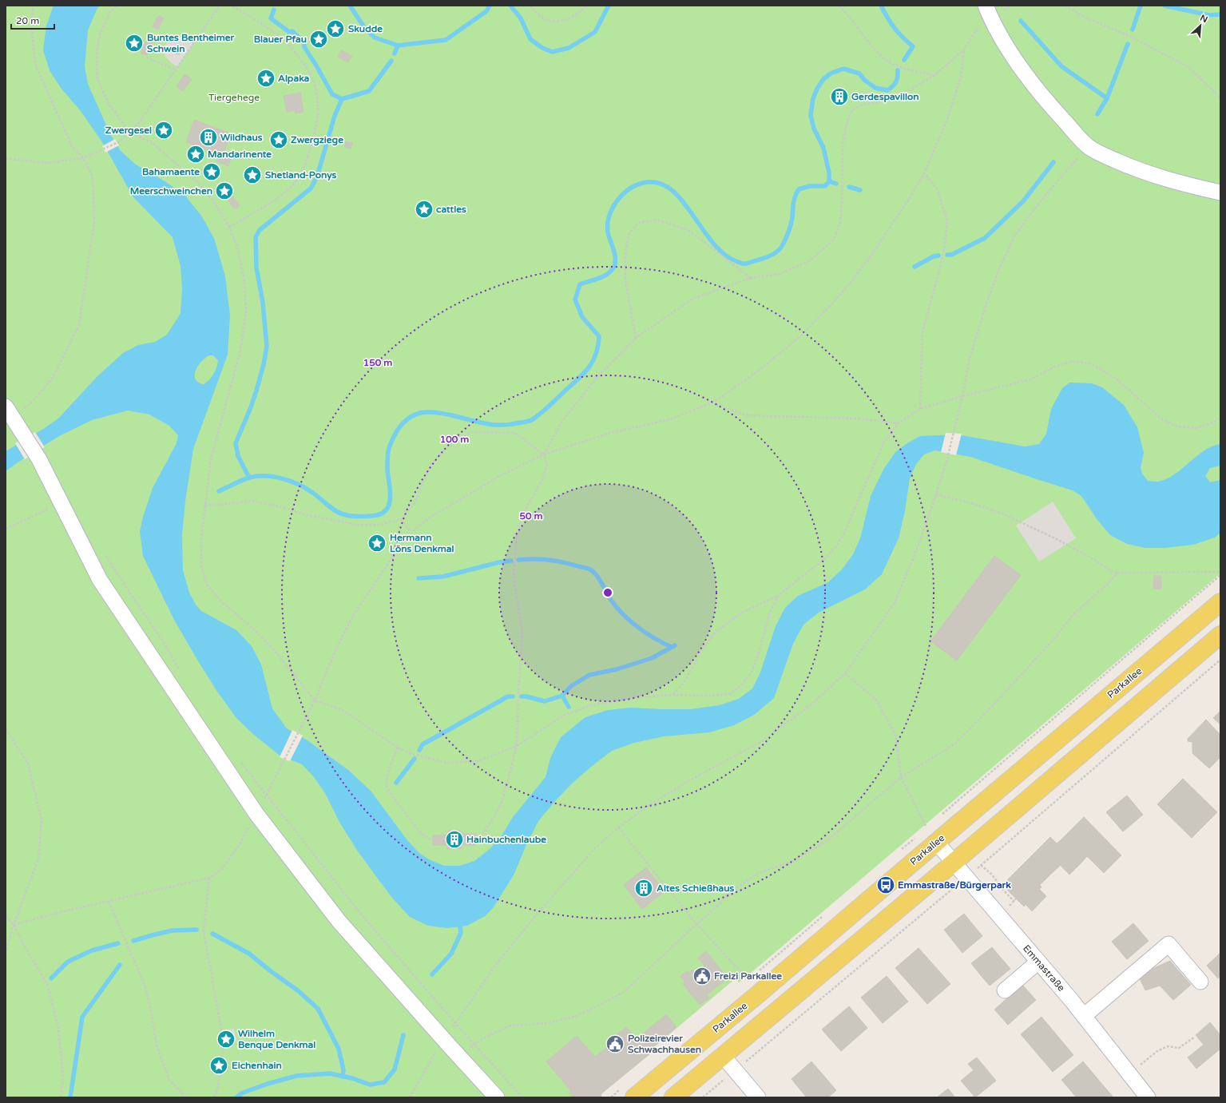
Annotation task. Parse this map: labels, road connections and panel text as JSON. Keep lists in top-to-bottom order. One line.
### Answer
{"streets":{"main road":["Parkallee"],"street":["Emmastraße"]},"crossings":[["Parkallee","Emmastraße"]],"parks":["Tiergehege"],"places":{"place":["Skudde","Blauer Pfau","Buntes Bentheimer Schwein","Alpaka","Zwergesel","Zwergziege","Mandarinente","Bahamaente","Shetland-Ponys","Meerschweinchen","cattles","Hermann Löns Denkmal","Wilhelm Benque Denkmal","Eichenhain"],"building":["Gerdespavillon","Wildhaus","Hainbuchenlaube","Altes Schießhaus"],"bus stop":["Emmastraße/Bürgerpark"],"public building":["Freizi Parkallee","Polizeirevier Schwachhausen"]},"scale_bar":"20 m","north":"top right","rings":["150 m","100 m","50 m"]}
